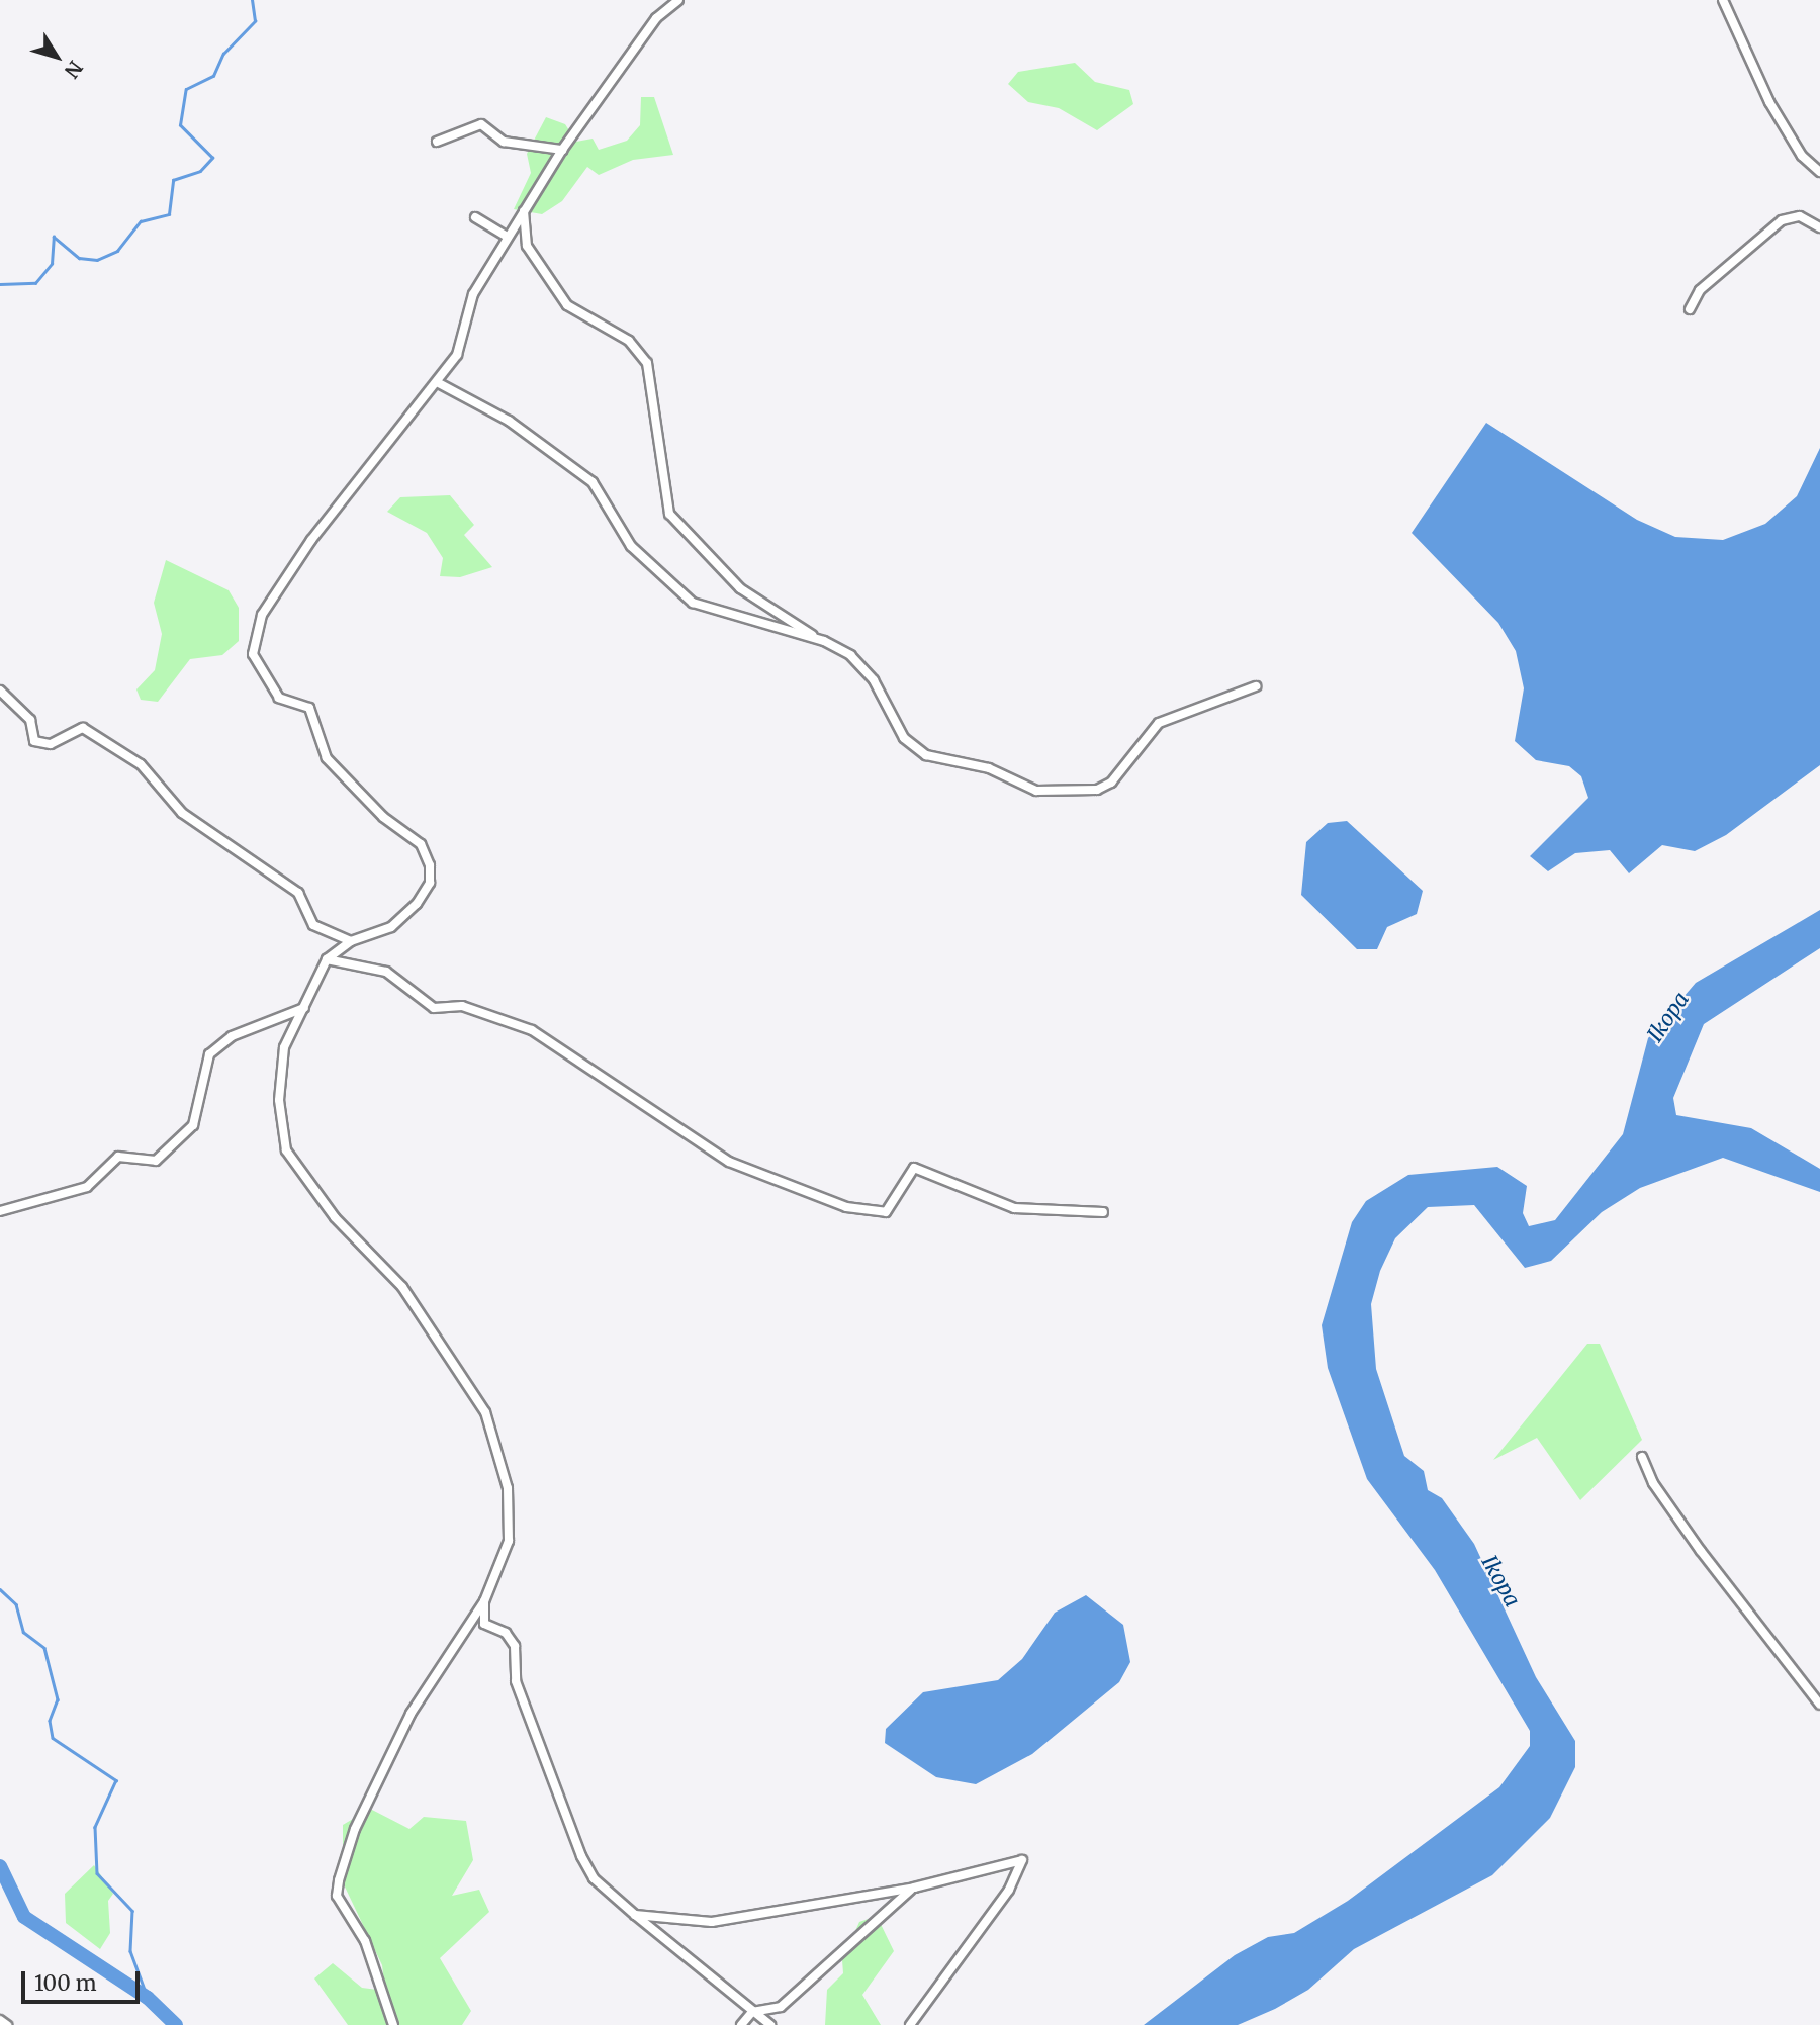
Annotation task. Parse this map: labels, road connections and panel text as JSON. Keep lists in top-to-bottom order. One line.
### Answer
{"water":["Ikopa"],"scale_bar":"100 m","north":"bottom right"}
